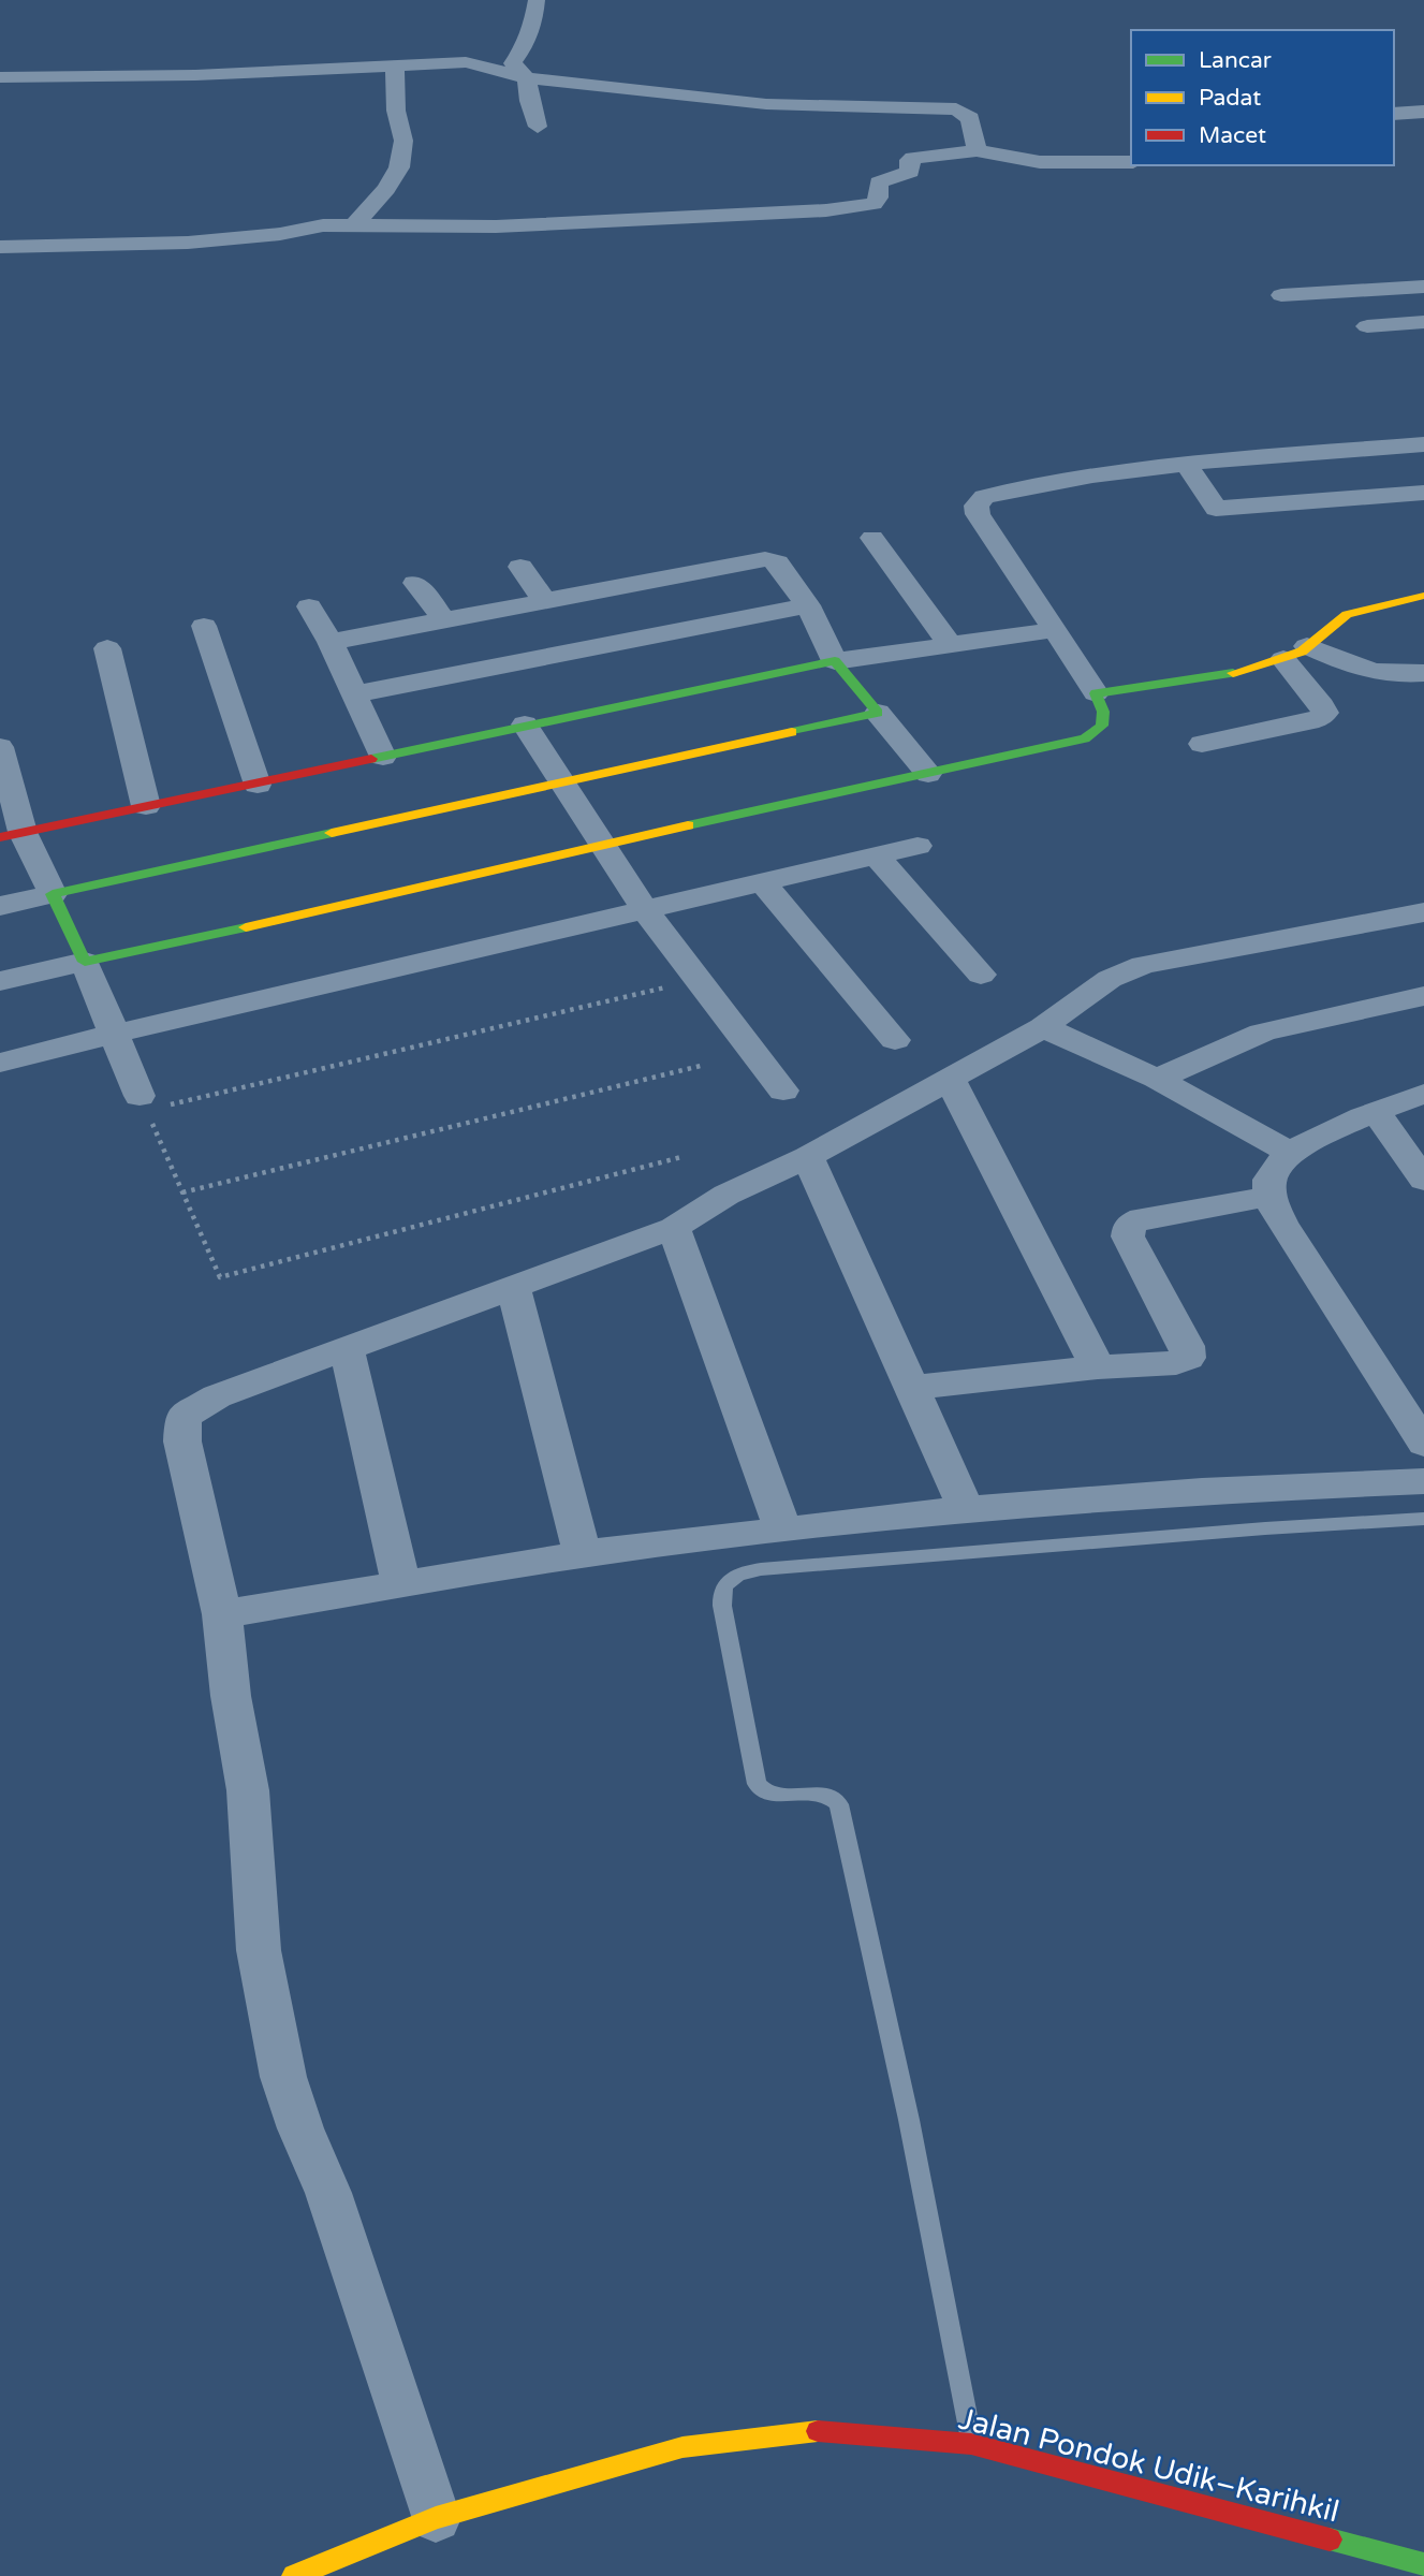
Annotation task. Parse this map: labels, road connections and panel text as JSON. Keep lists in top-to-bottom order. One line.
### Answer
{"streets":{"street":["Jalan Pondok Udik–Karihkil"]},"legend":["Lancar","Padat","Macet"]}
